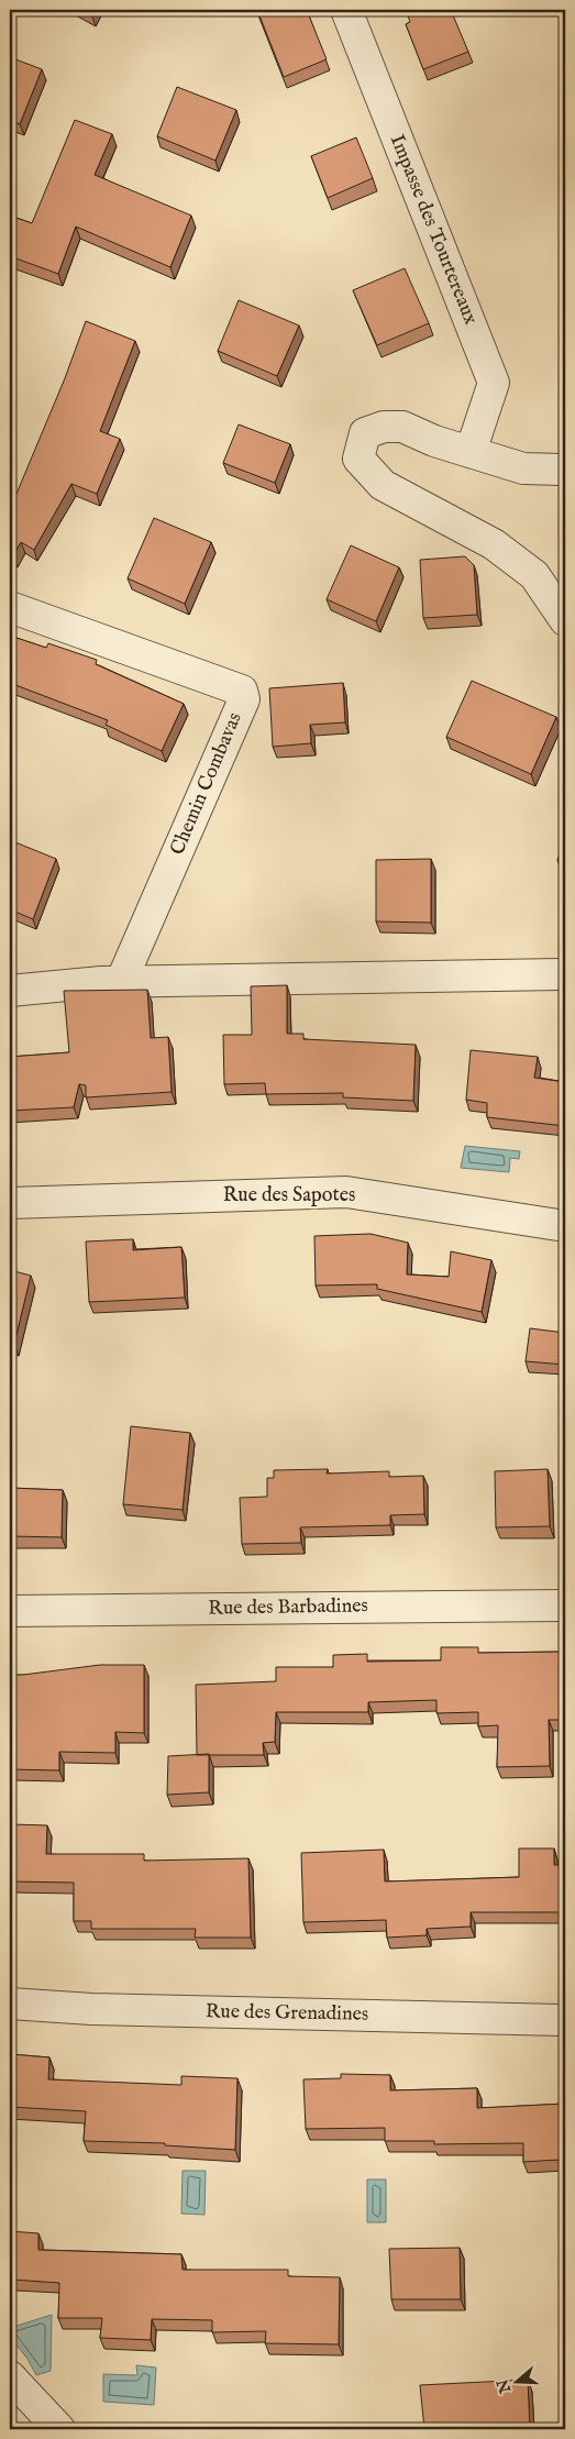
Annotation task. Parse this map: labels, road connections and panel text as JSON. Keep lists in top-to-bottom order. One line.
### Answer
{"streets":{"street":["Impasse des Tourtereaux","Chemin Combavas","Rue des Sapotes","Rue des Barbadines","Rue des Grenadines"]},"north":"left"}
